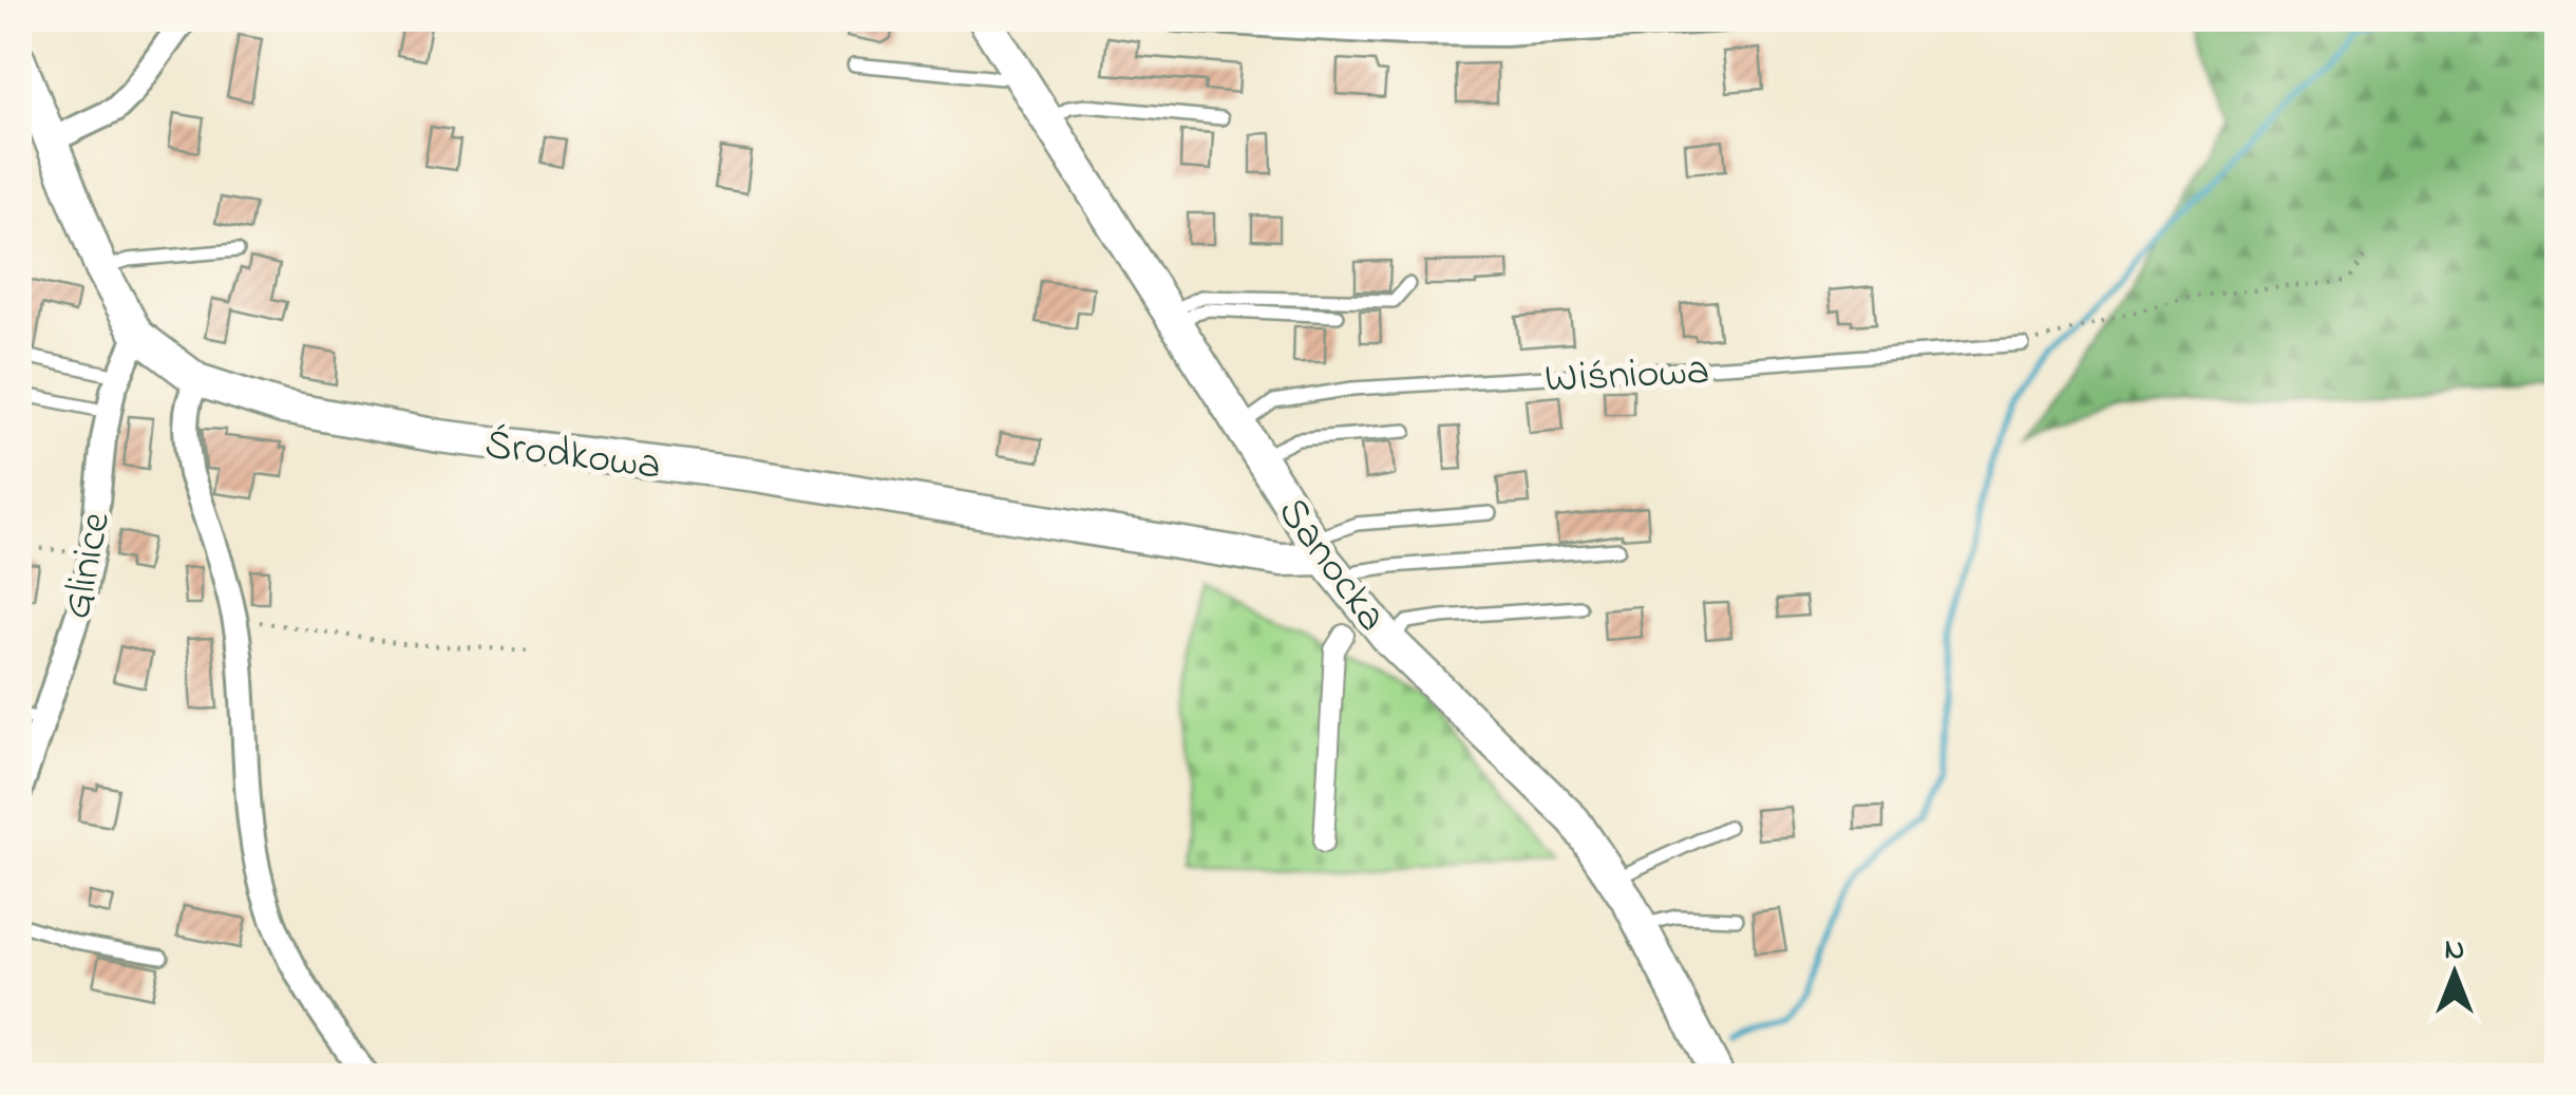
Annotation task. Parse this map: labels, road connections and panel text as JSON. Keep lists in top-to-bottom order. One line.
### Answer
{"streets":{"street":["Środkowa","Sanocka","Glinice"],"lane":["Wiśniowa"]},"crossings":[["Wiśniowa","Sanocka"],["Środkowa","Sanocka"],["Środkowa","Glinice"]],"north":"top"}
